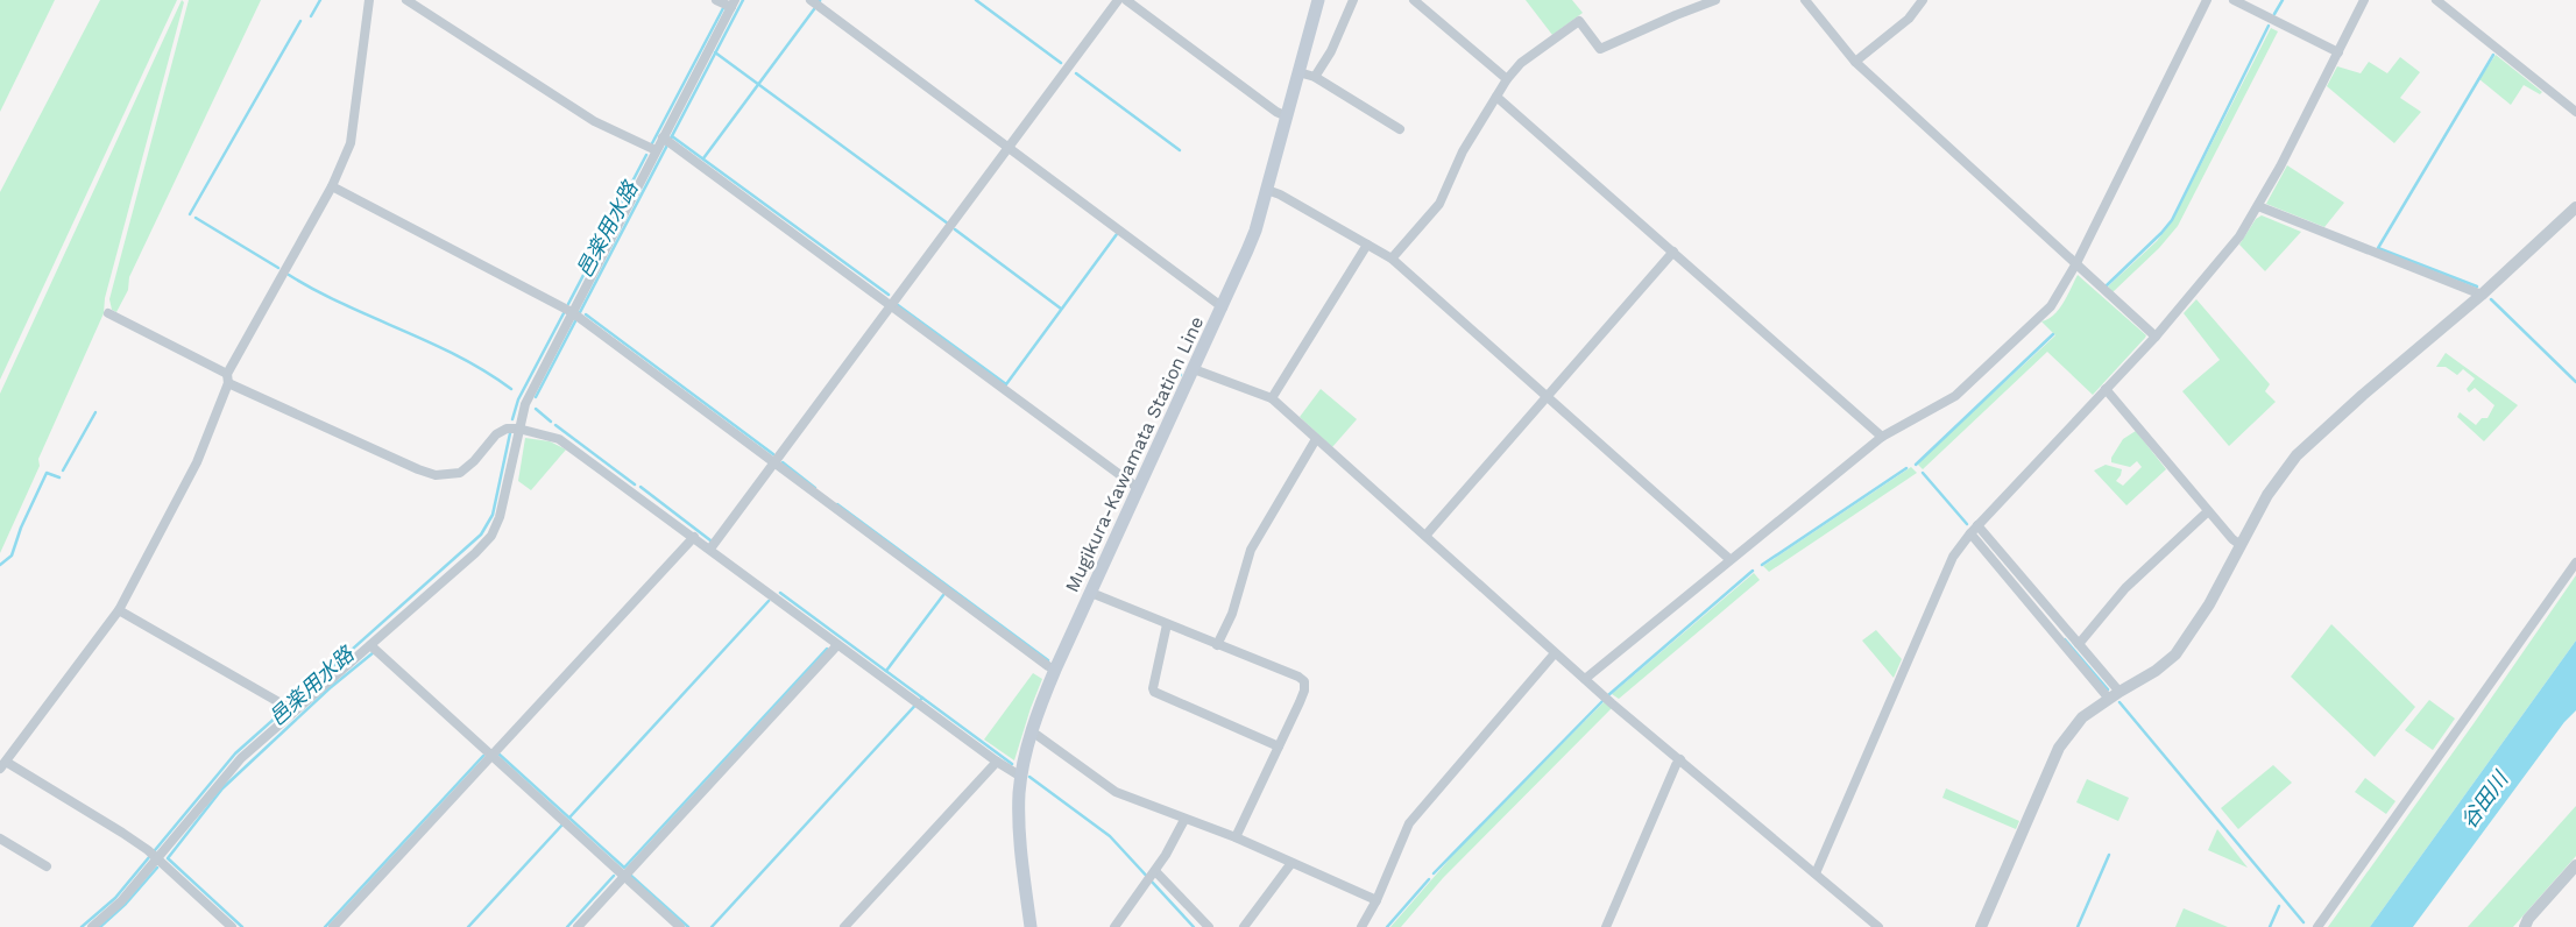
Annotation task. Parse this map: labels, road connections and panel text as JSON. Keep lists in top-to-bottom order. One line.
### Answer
{"streets":{"main road":["Mugikura-Kawamata Station Line"]},"water":["邑楽用水路","谷田川"]}
